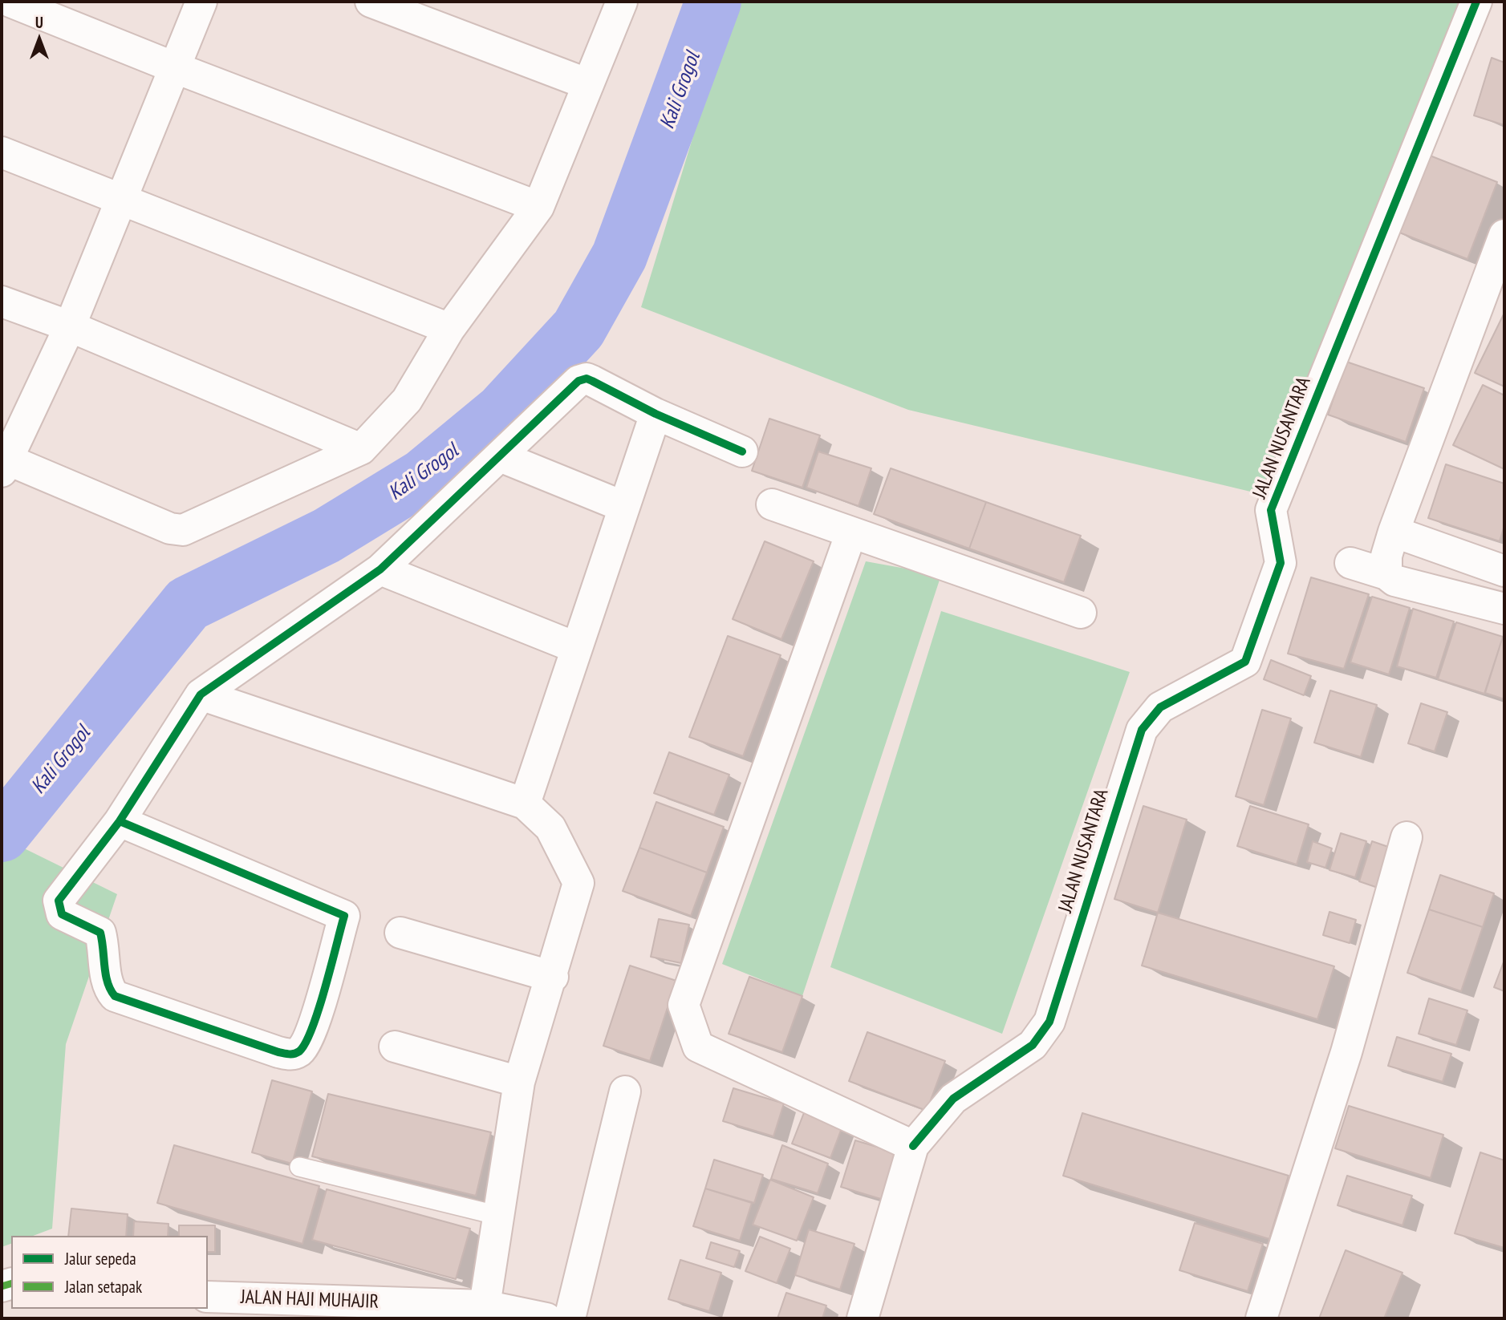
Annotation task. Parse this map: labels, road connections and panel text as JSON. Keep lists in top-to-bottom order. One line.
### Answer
{"streets":{"street":["JALAN NUSANTARA","JALAN HAJI MUHAJIR"]},"water":["Kali Grogol"],"legend":["Jalur sepeda","Jalan setapak"],"north":"top"}
